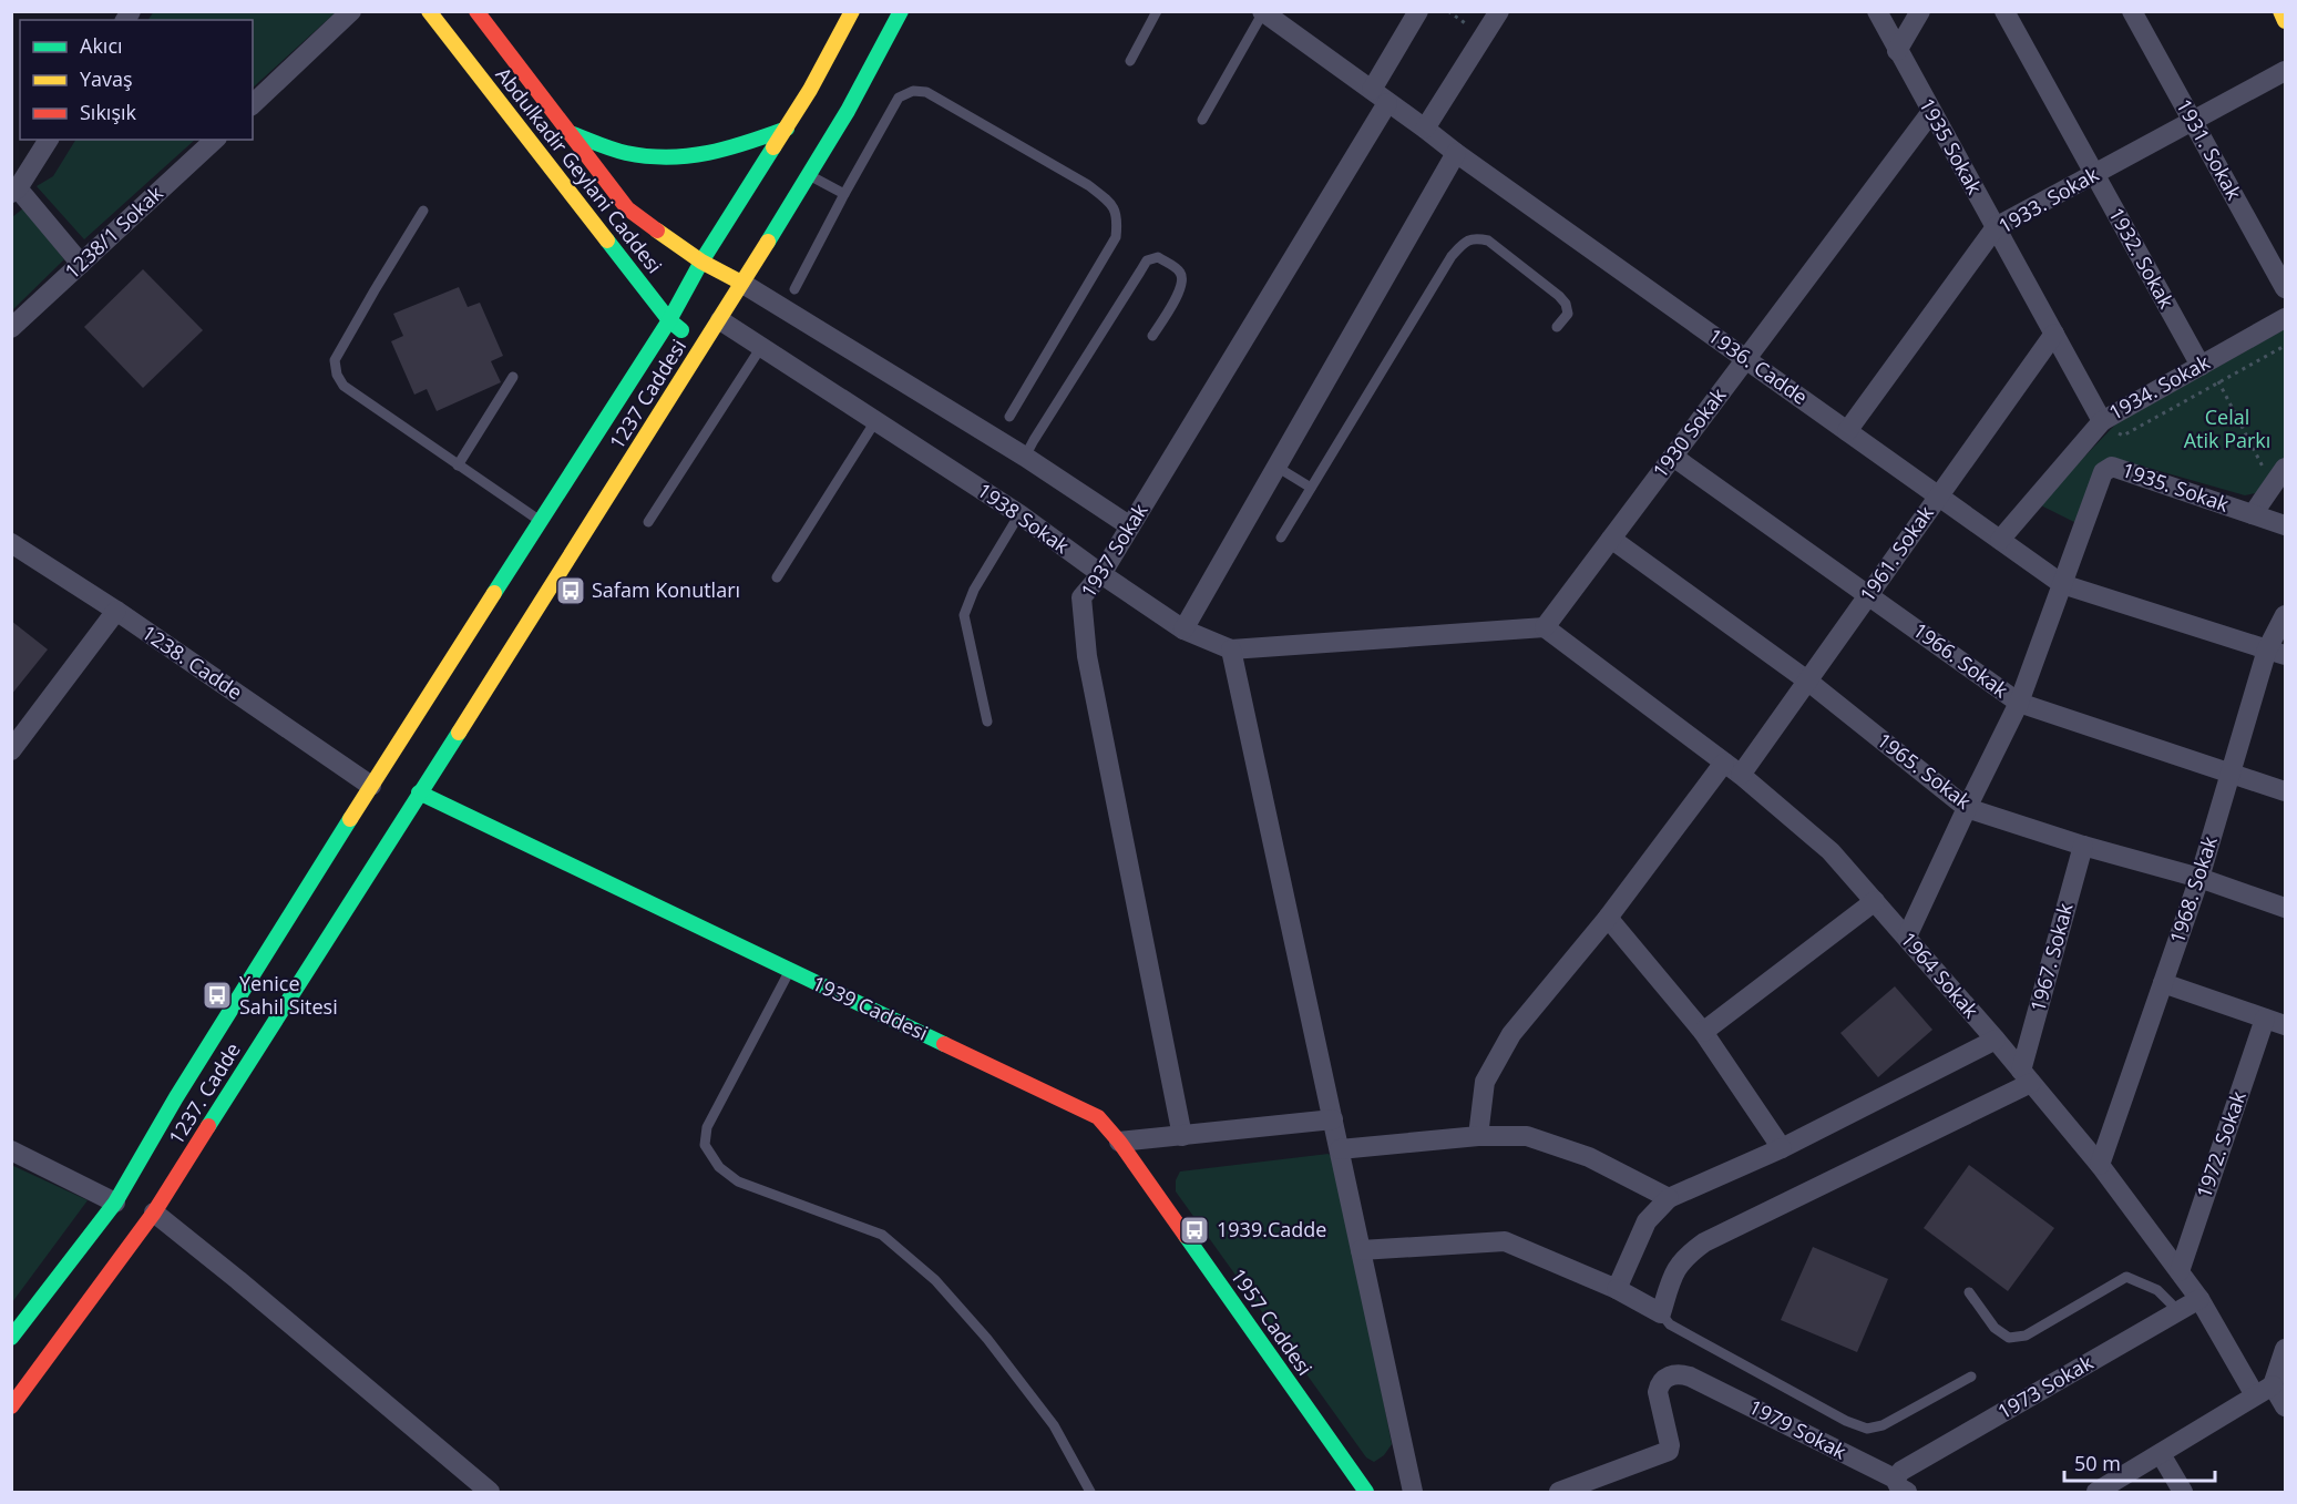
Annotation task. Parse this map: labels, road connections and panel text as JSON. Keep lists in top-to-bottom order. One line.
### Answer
{"streets":{"street":["1935 Sokak","1931. Sokak","Abdulkadir Geylani Caddesi","1933. Sokak","1238/1 Sokak","1932. Sokak","1936. Cadde","1934. Sokak","1237 Caddesi","1930 Sokak","1935. Sokak","1938 Sokak","1937 Sokak","1961. Sokak","1966. Sokak","1238. Cadde","1965. Sokak","1968. Sokak","1967. Sokak","1964 Sokak","1939 Caddesi","1237. Cadde","1972. Sokak","1957 Caddesi","1973 Sokak","1979 Sokak"]},"crossings":[["1935 Sokak","1933. Sokak"],["1935 Sokak","1934. Sokak"],["1935 Sokak","1930 Sokak"],["1935 Sokak","1961. Sokak"],["1931. Sokak","1933. Sokak"],["Abdulkadir Geylani Caddesi","1237 Caddesi"],["1933. Sokak","1932. Sokak"],["1933. Sokak","1936. Cadde"],["1932. Sokak","1934. Sokak"],["1936. Cadde","1934. Sokak"],["1936. Cadde","1930 Sokak"],["1936. Cadde","1935. Sokak"],["1936. Cadde","1937 Sokak"],["1936. Cadde","1961. Sokak"],["1936. Cadde","1968. Sokak"],["1237 Caddesi","1938 Sokak"],["1237 Caddesi","1238. Cadde"],["1237 Caddesi","1939 Caddesi"],["1237 Caddesi","1237. Cadde"],["1930 Sokak","1938 Sokak"],["1930 Sokak","1966. Sokak"],["1930 Sokak","1965. Sokak"],["1930 Sokak","1964 Sokak"],["1938 Sokak","1937 Sokak"],["1938 Sokak","1964 Sokak"],["1961. Sokak","1966. Sokak"],["1961. Sokak","1965. Sokak"],["1961. Sokak","1964 Sokak"],["1966. Sokak","1968. Sokak"],["1238. Cadde","1237. Cadde"],["1965. Sokak","1968. Sokak"],["1965. Sokak","1967. Sokak"],["1968. Sokak","1964 Sokak"],["1967. Sokak","1964 Sokak"],["1964 Sokak","1972. Sokak"],["1964 Sokak","1973 Sokak"],["1939 Caddesi","1237. Cadde"],["1939 Caddesi","1957 Caddesi"],["1973 Sokak","1979 Sokak"]],"parks":["Celal Atik Parkı"],"places":{"bus stop":["Safam Konutları","Yenice Sahil Sitesi","1939.Cadde"]},"legend":["Akıcı","Yavaş","Sıkışık"],"scale_bar":"50 m"}
